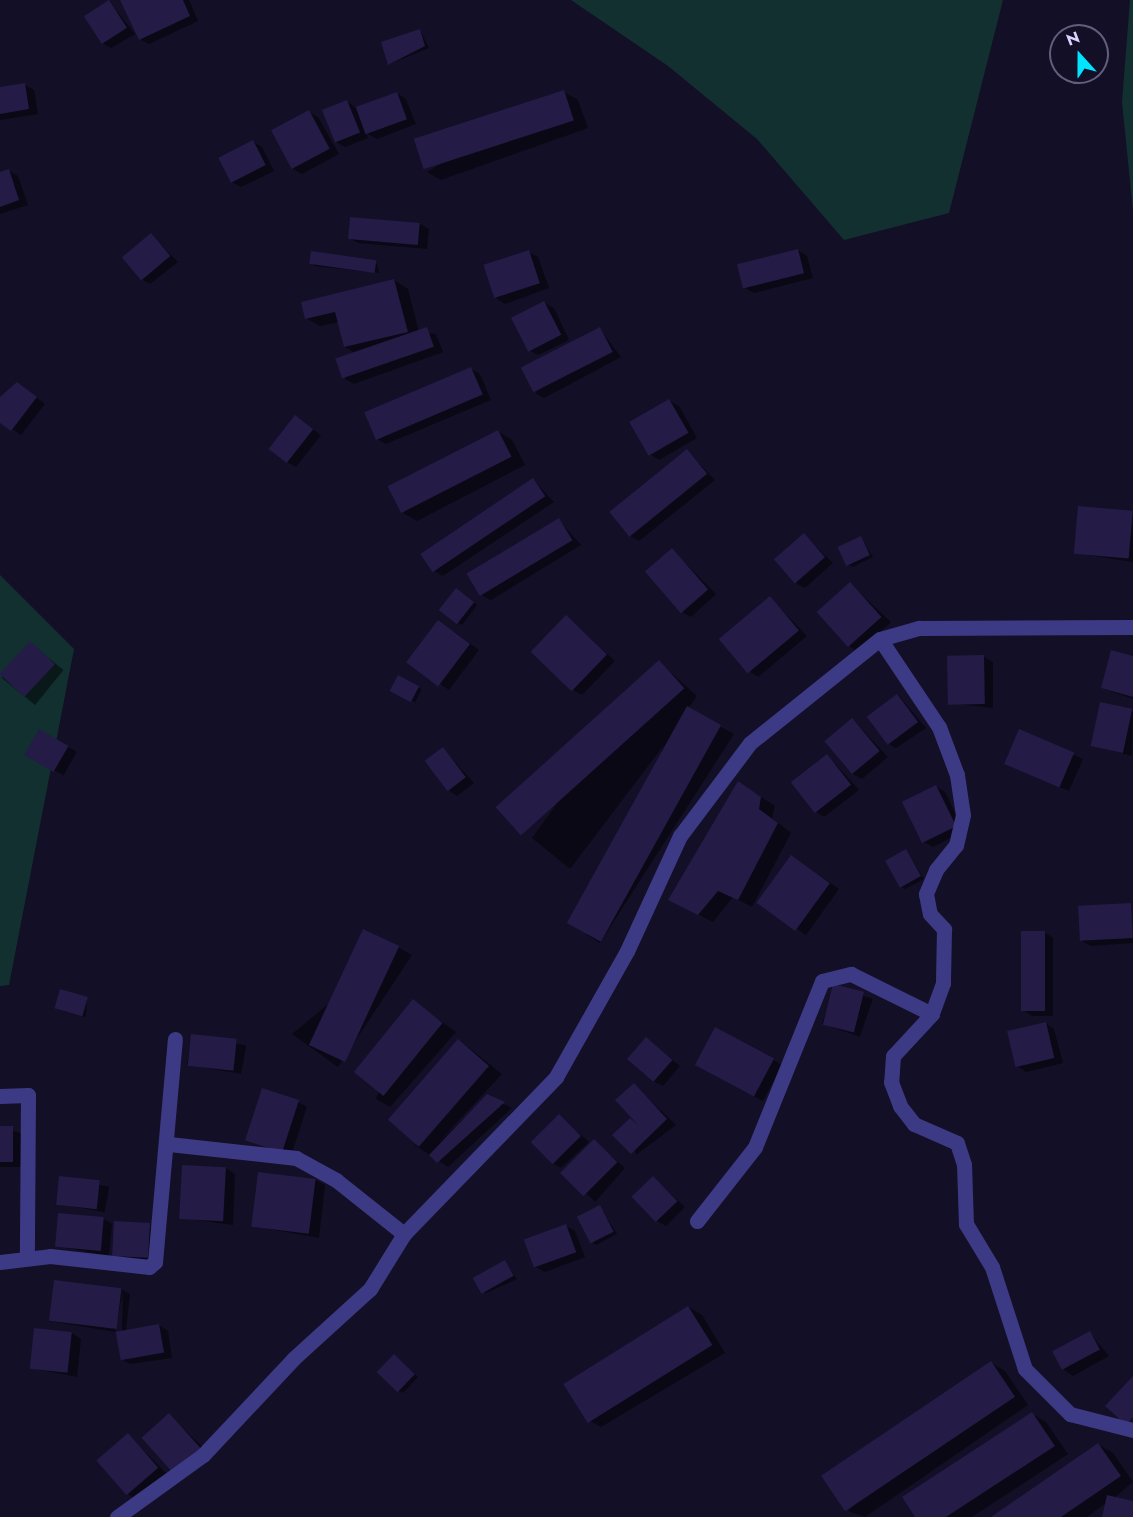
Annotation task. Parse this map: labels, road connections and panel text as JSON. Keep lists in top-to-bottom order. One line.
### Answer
{"north":"top"}
